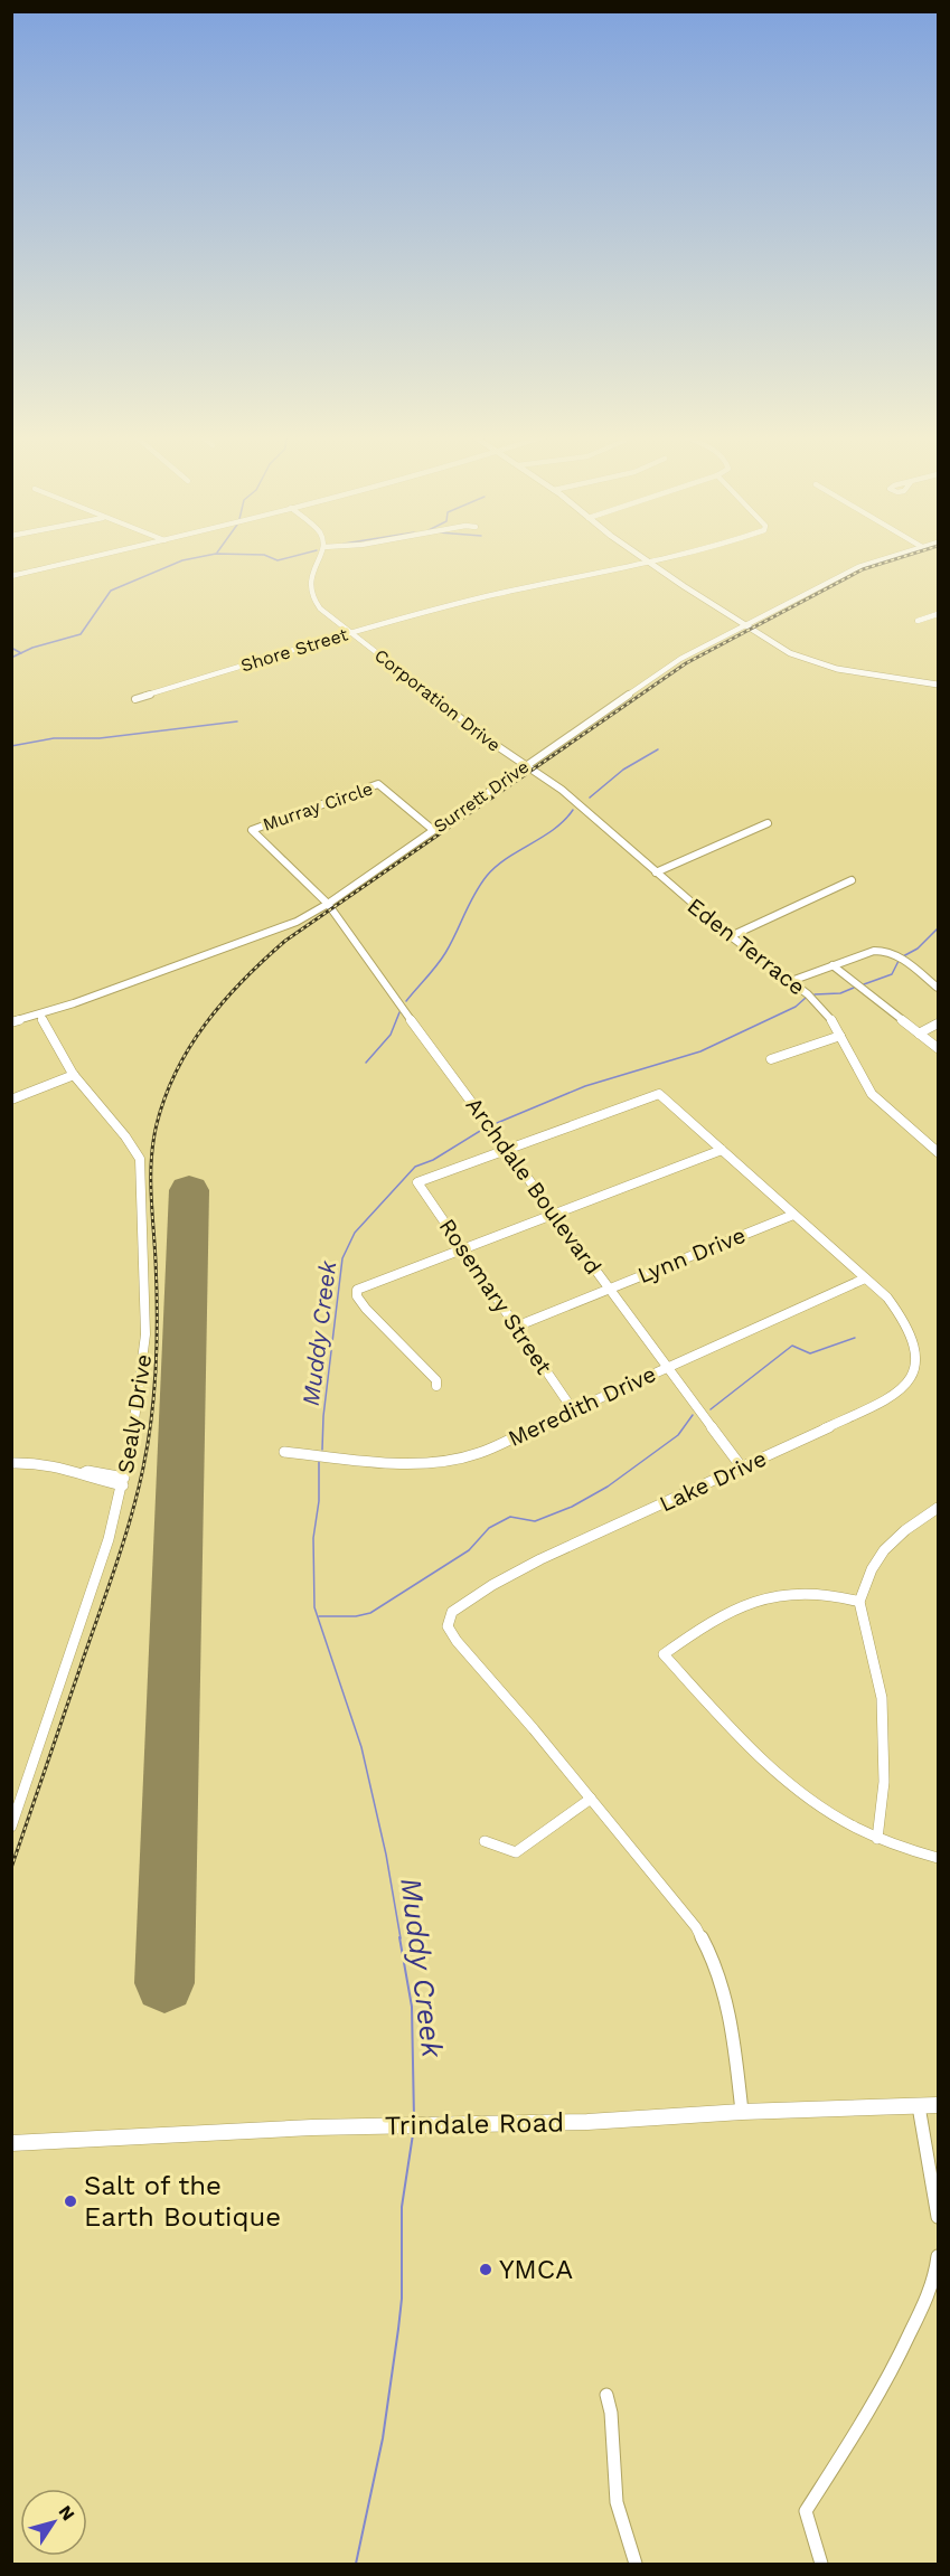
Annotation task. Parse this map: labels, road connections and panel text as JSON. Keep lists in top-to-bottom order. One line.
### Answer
{"streets":{"main road":["Trindale Road"],"street":["Shore Street","Corporation Drive","Surrett Drive","Murray Circle","Eden Terrace","Archdale Boulevard","Lynn Drive","Rosemary Street","Meredith Drive","Sealy Drive","Lake Drive"]},"crossings":[["Shore Street","Corporation Drive"],["Corporation Drive","Surrett Drive"],["Corporation Drive","Eden Terrace"],["Surrett Drive","Murray Circle"],["Surrett Drive","Eden Terrace"],["Surrett Drive","Archdale Boulevard"],["Surrett Drive","Sealy Drive"],["Murray Circle","Archdale Boulevard"],["Archdale Boulevard","Lynn Drive"],["Archdale Boulevard","Meredith Drive"],["Archdale Boulevard","Lake Drive"],["Lynn Drive","Rosemary Street"],["Lynn Drive","Lake Drive"],["Rosemary Street","Meredith Drive"],["Rosemary Street","Lake Drive"],["Meredith Drive","Lake Drive"],["Lake Drive","Trindale Road"]],"water":["Muddy Creek"],"places":["Salt of the Earth Boutique","YMCA"],"north":"top right"}
